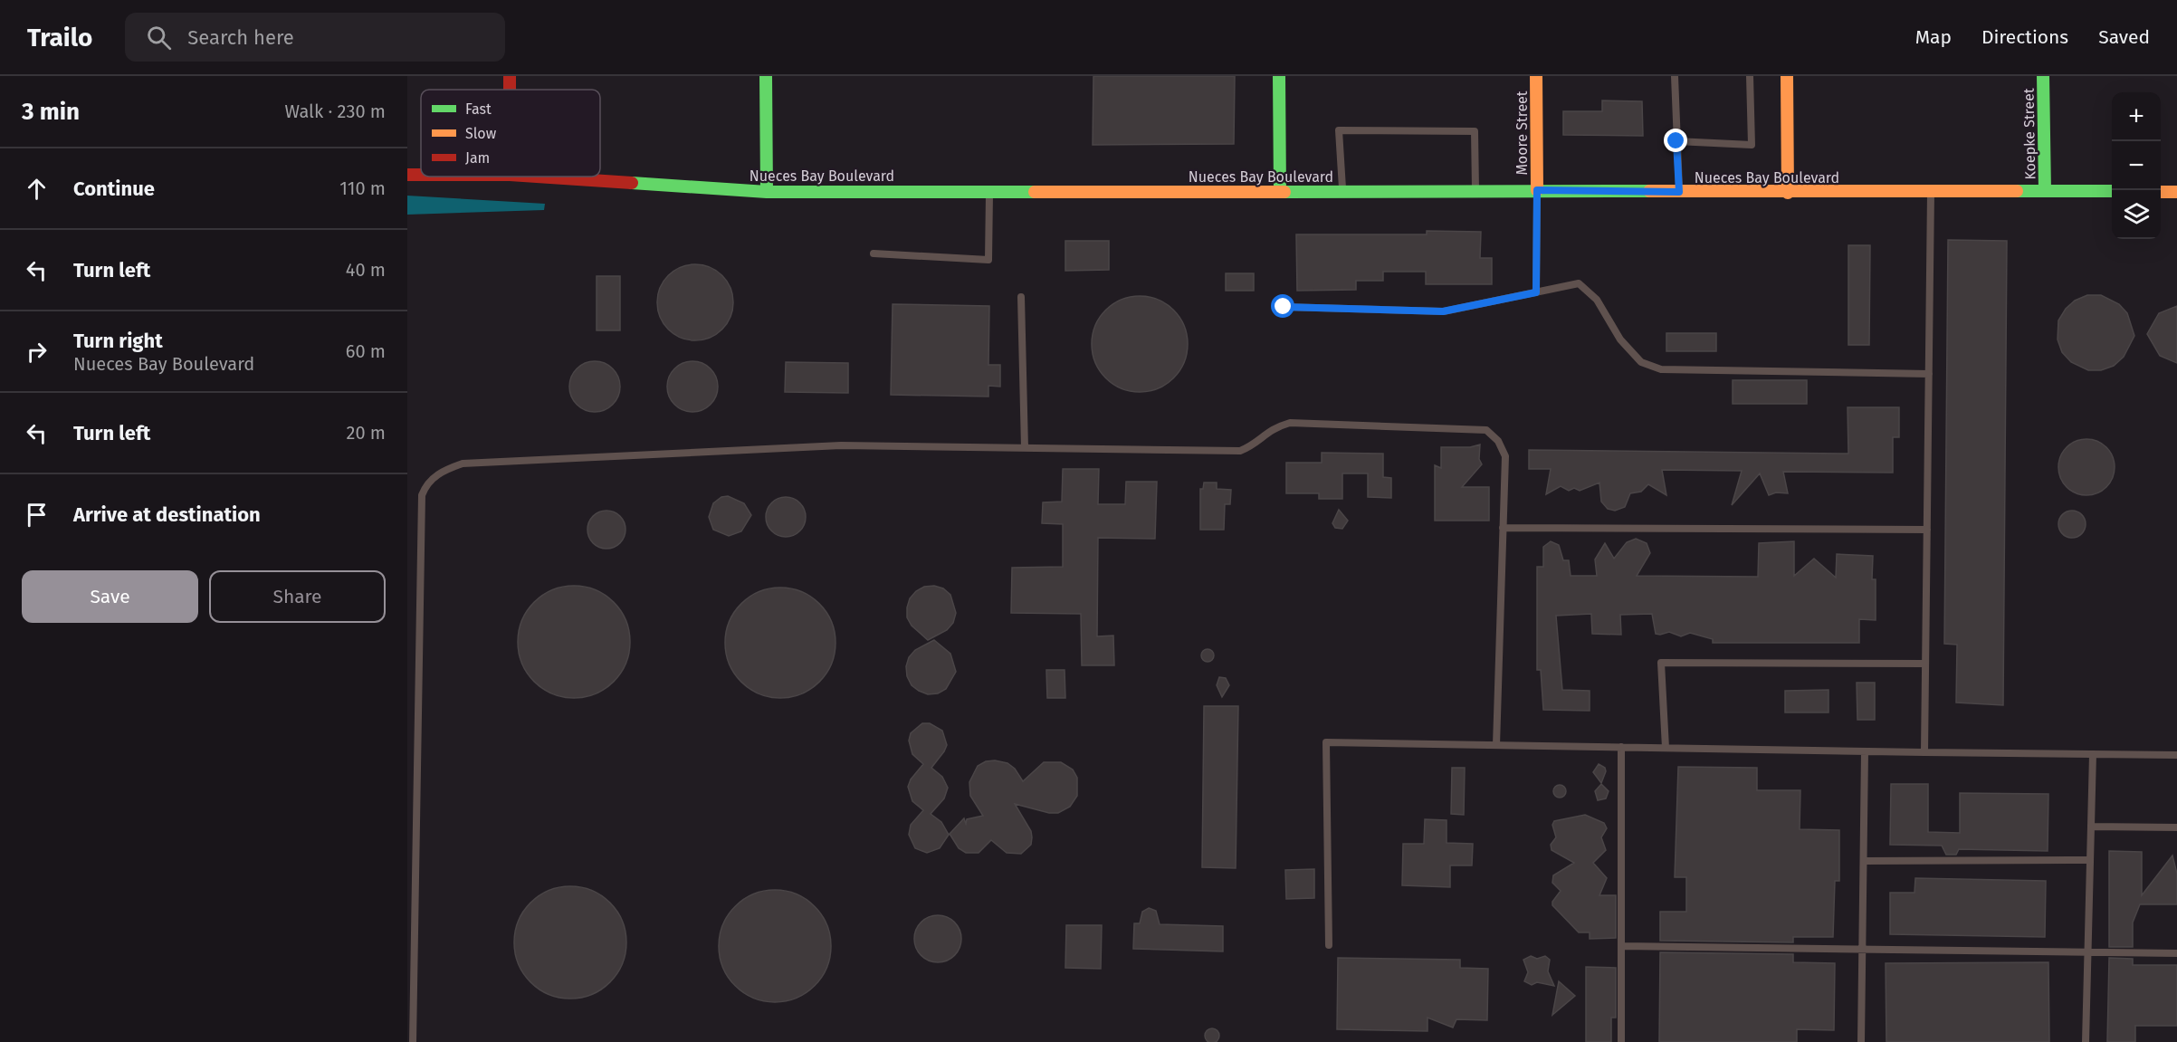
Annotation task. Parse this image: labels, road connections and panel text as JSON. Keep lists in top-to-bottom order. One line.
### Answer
{"streets":{"street":["Moore Street","Koepke Street","Nueces Bay Boulevard"]},"crossings":[["Moore Street","Nueces Bay Boulevard"],["Koepke Street","Nueces Bay Boulevard"]],"legend":["Fast","Slow","Jam"],"page":{"header":"Trailo","search":"Search here","nav":["Map","Directions","Saved"],"heading":["3 min","Walk · 230 m"],"map_buttons":["+","−"],"list":[["Continue","110 m"],["Turn left","40 m"],["Turn right","Nueces Bay Boulevard","60 m"],["Turn left","20 m"],"Arrive at destination"],"buttons":["Save","Share"]}}
